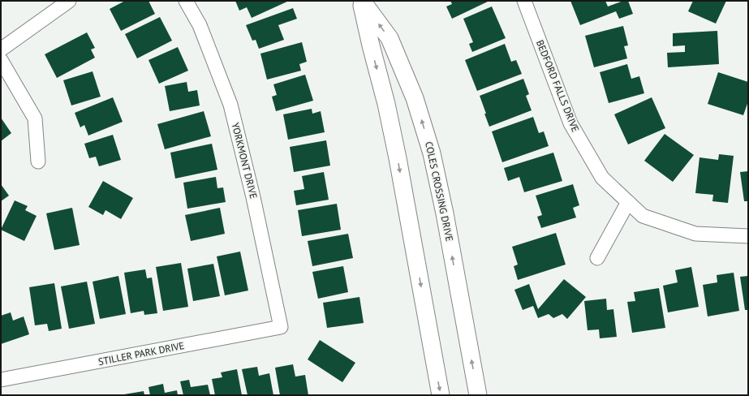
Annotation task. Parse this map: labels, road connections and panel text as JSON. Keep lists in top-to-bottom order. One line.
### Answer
{"streets":{"street":["BEDFORD FALLS DRIVE","YORKMONT DRIVE","COLES CROSSING DRIVE","STILLER PARK DRIVE"]},"crossings":[["YORKMONT DRIVE","STILLER PARK DRIVE"]]}
